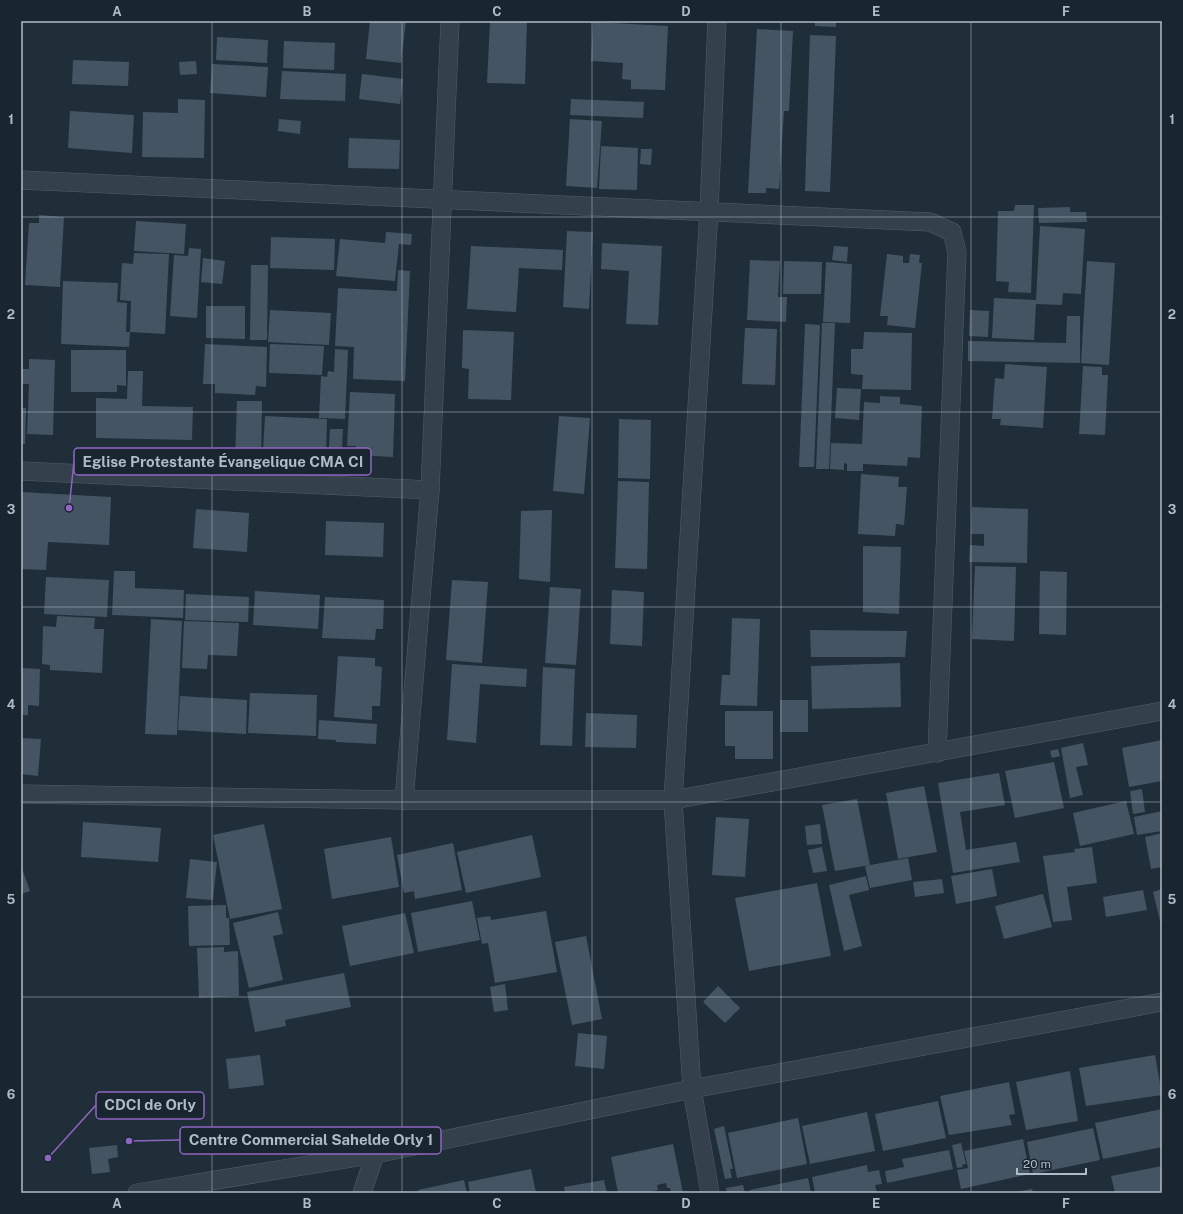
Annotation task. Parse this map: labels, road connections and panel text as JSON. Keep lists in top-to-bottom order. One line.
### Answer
{"places":["Eglise Protestante Évangelique CMA CI","Centre Commercial Sahelde Orly 1","CDCI de Orly"],"scale_bar":"20 m","grid":{"columns":["A","B","C","D","E","F"],"rows":["1","2","3","4","5","6"]}}
